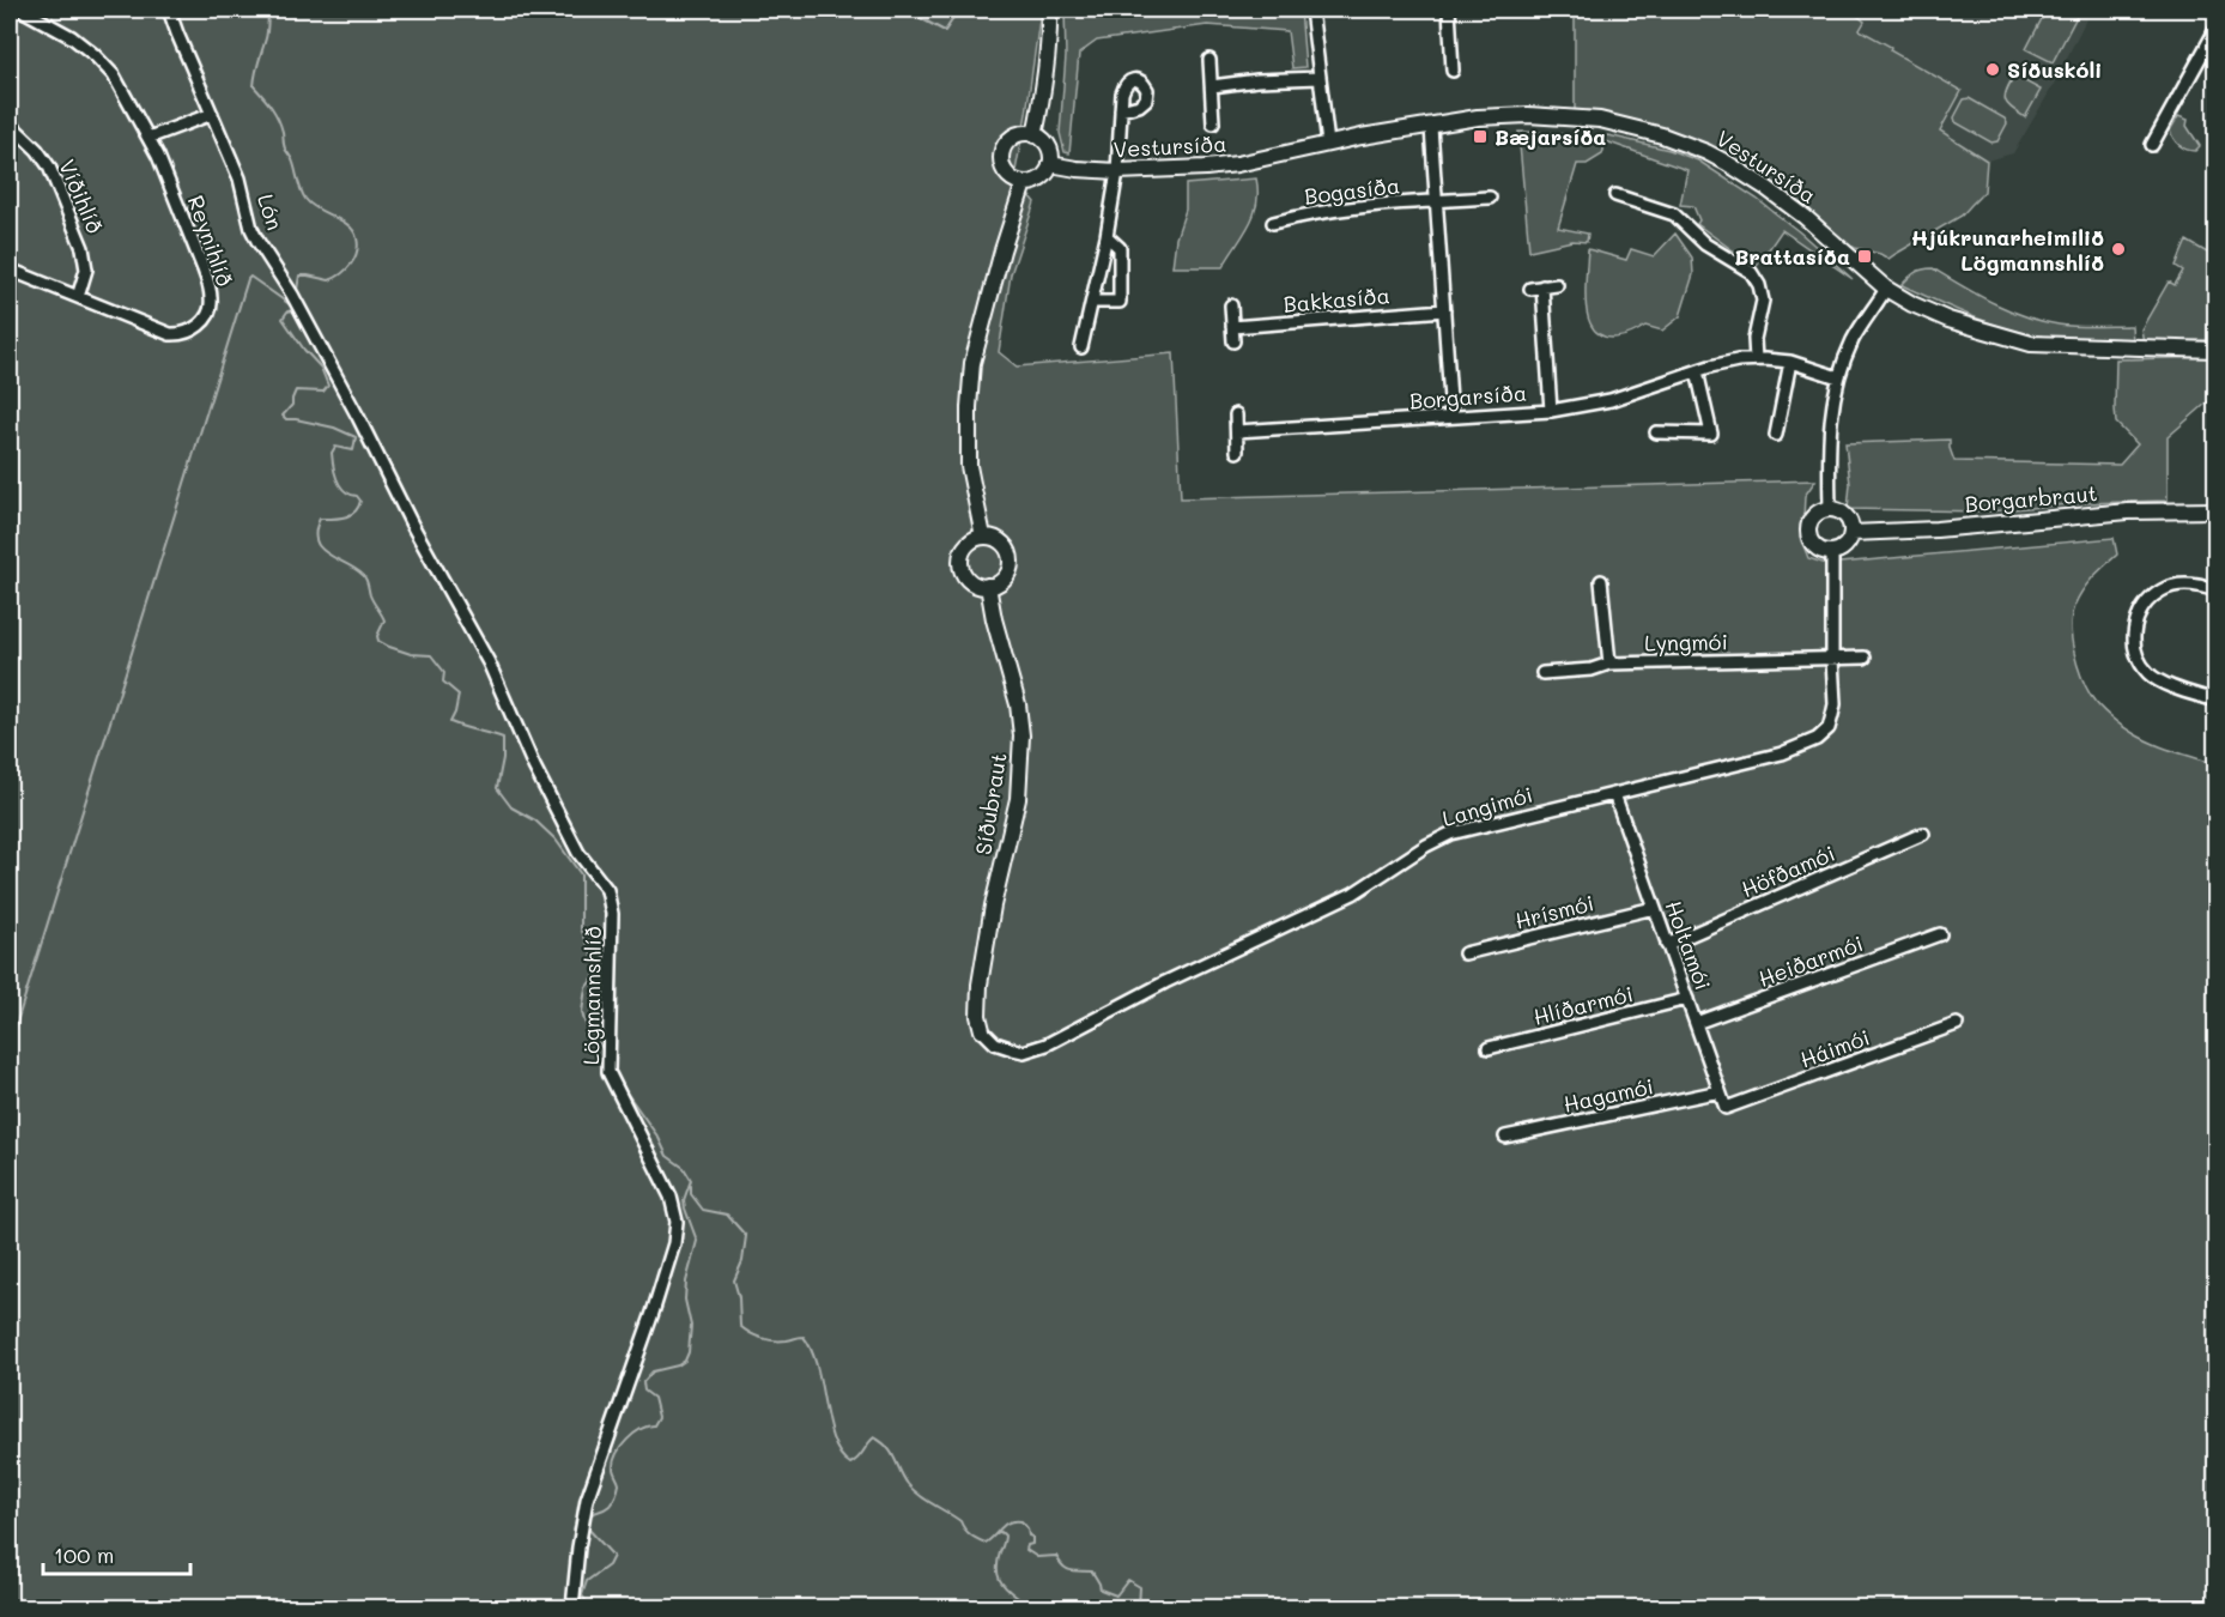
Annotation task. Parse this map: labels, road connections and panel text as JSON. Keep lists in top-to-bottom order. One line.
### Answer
{"streets":{"street":["Vestursíða","Bogasíða","Víðihlíð","Lón","Reynihlíð","Bakkasíða","Borgarsíða","Borgarbraut","Lyngmói","Síðubraut","Langimói","Höfðamói","Hrísmói","Holtamói","Heiðarmói","Lögmannshlíð","Hlíðarmói","Háimói","Hagamói"]},"crossings":[["Víðihlíð","Reynihlíð"],["Lón","Lögmannshlíð"],["Borgarbraut","Langimói"],["Lyngmói","Langimói"],["Síðubraut","Langimói"],["Langimói","Holtamói"],["Höfðamói","Holtamói"],["Hrísmói","Holtamói"],["Holtamói","Heiðarmói"],["Holtamói","Hlíðarmói"],["Holtamói","Háimói"],["Holtamói","Hagamói"]],"places":{"other":["Síðuskóli","Hjúkrunarheimilið Lögmannshlíð"],"transit":["Bæjarsíða","Brattasíða"]},"scale_bar":"100 m"}
